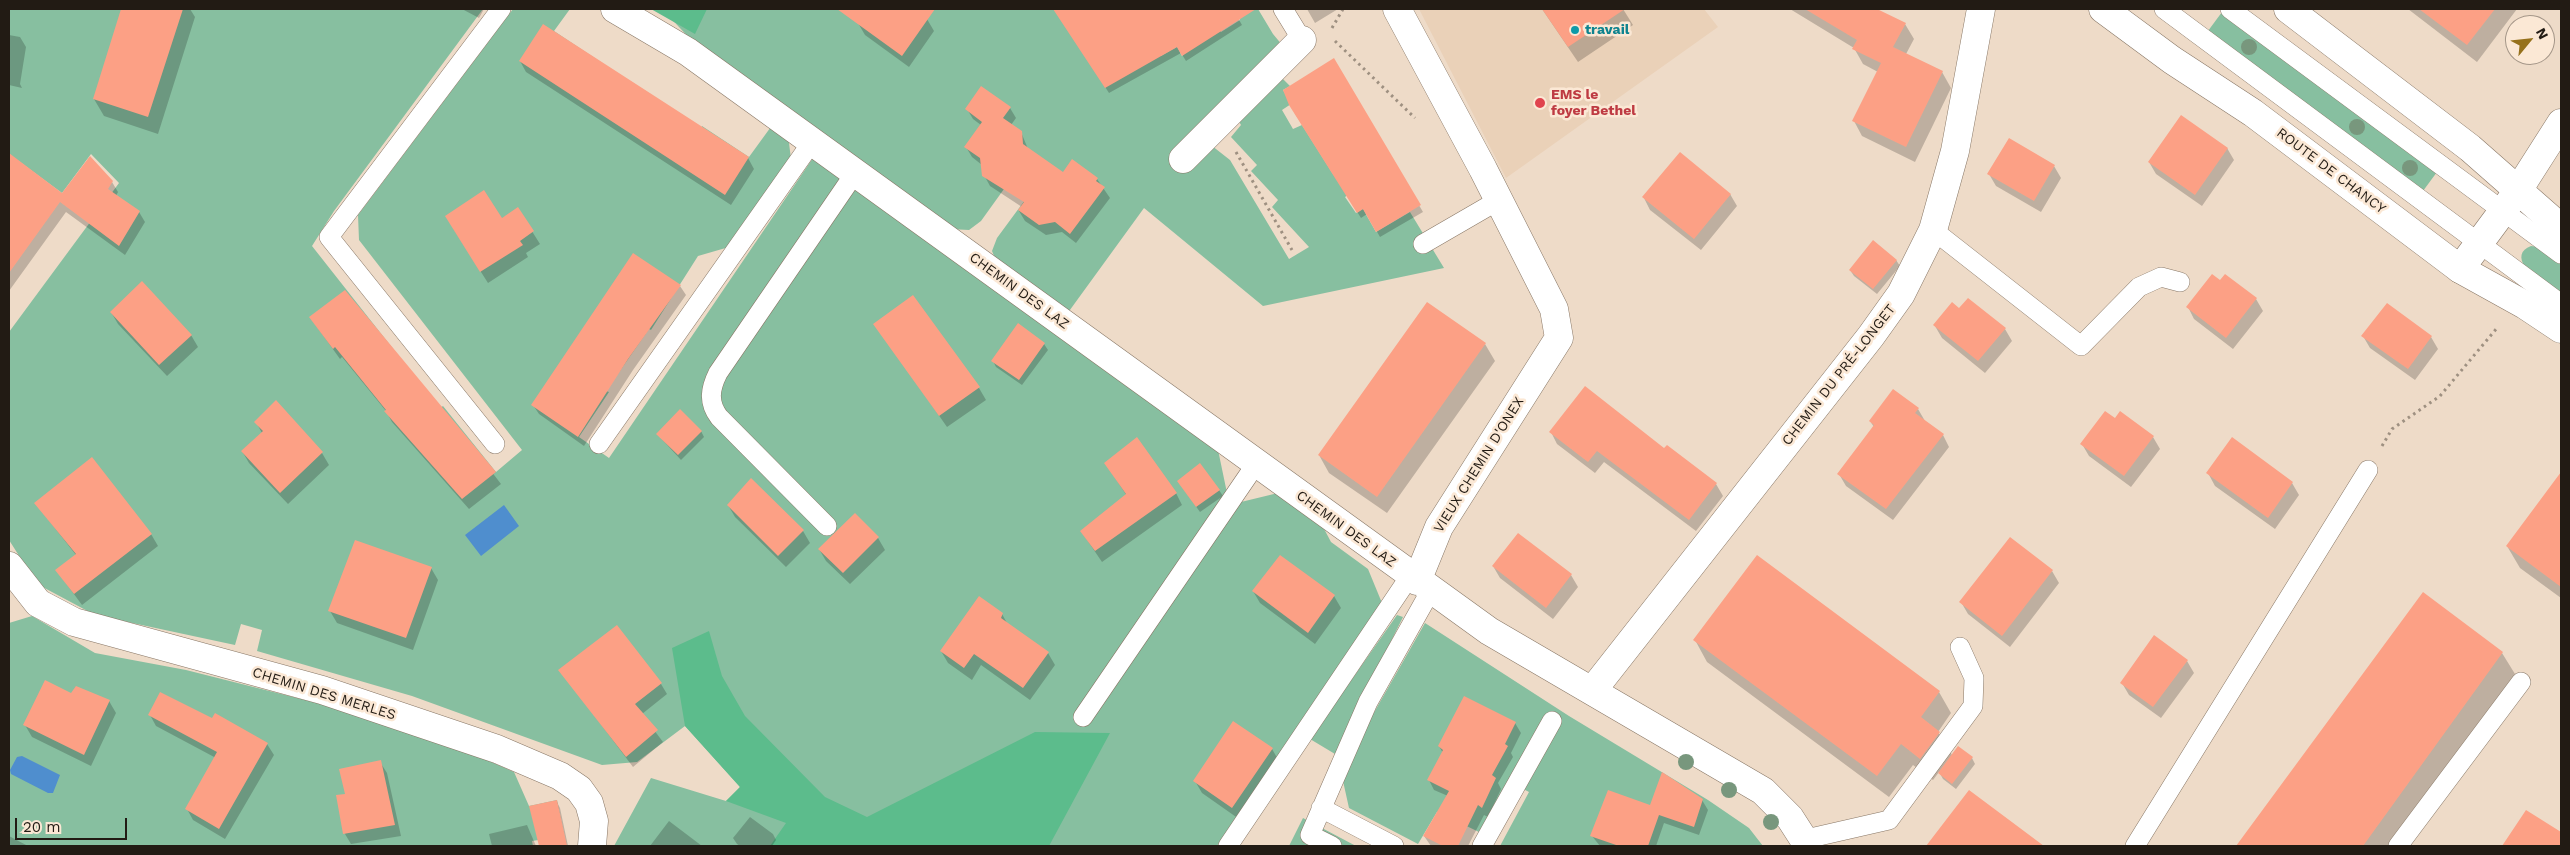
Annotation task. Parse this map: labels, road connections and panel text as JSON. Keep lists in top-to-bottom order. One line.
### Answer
{"streets":{"street":["ROUTE DE CHANCY","CHEMIN DES LAZ","CHEMIN DU PRÉ-LONGET","VIEUX CHEMIN D'ONEX","CHEMIN DES MERLES"]},"crossings":[["CHEMIN DES LAZ","VIEUX CHEMIN D'ONEX"]],"places":["travail","EMS le foyer Bethel"],"scale_bar":"20 m","north":"top right"}
